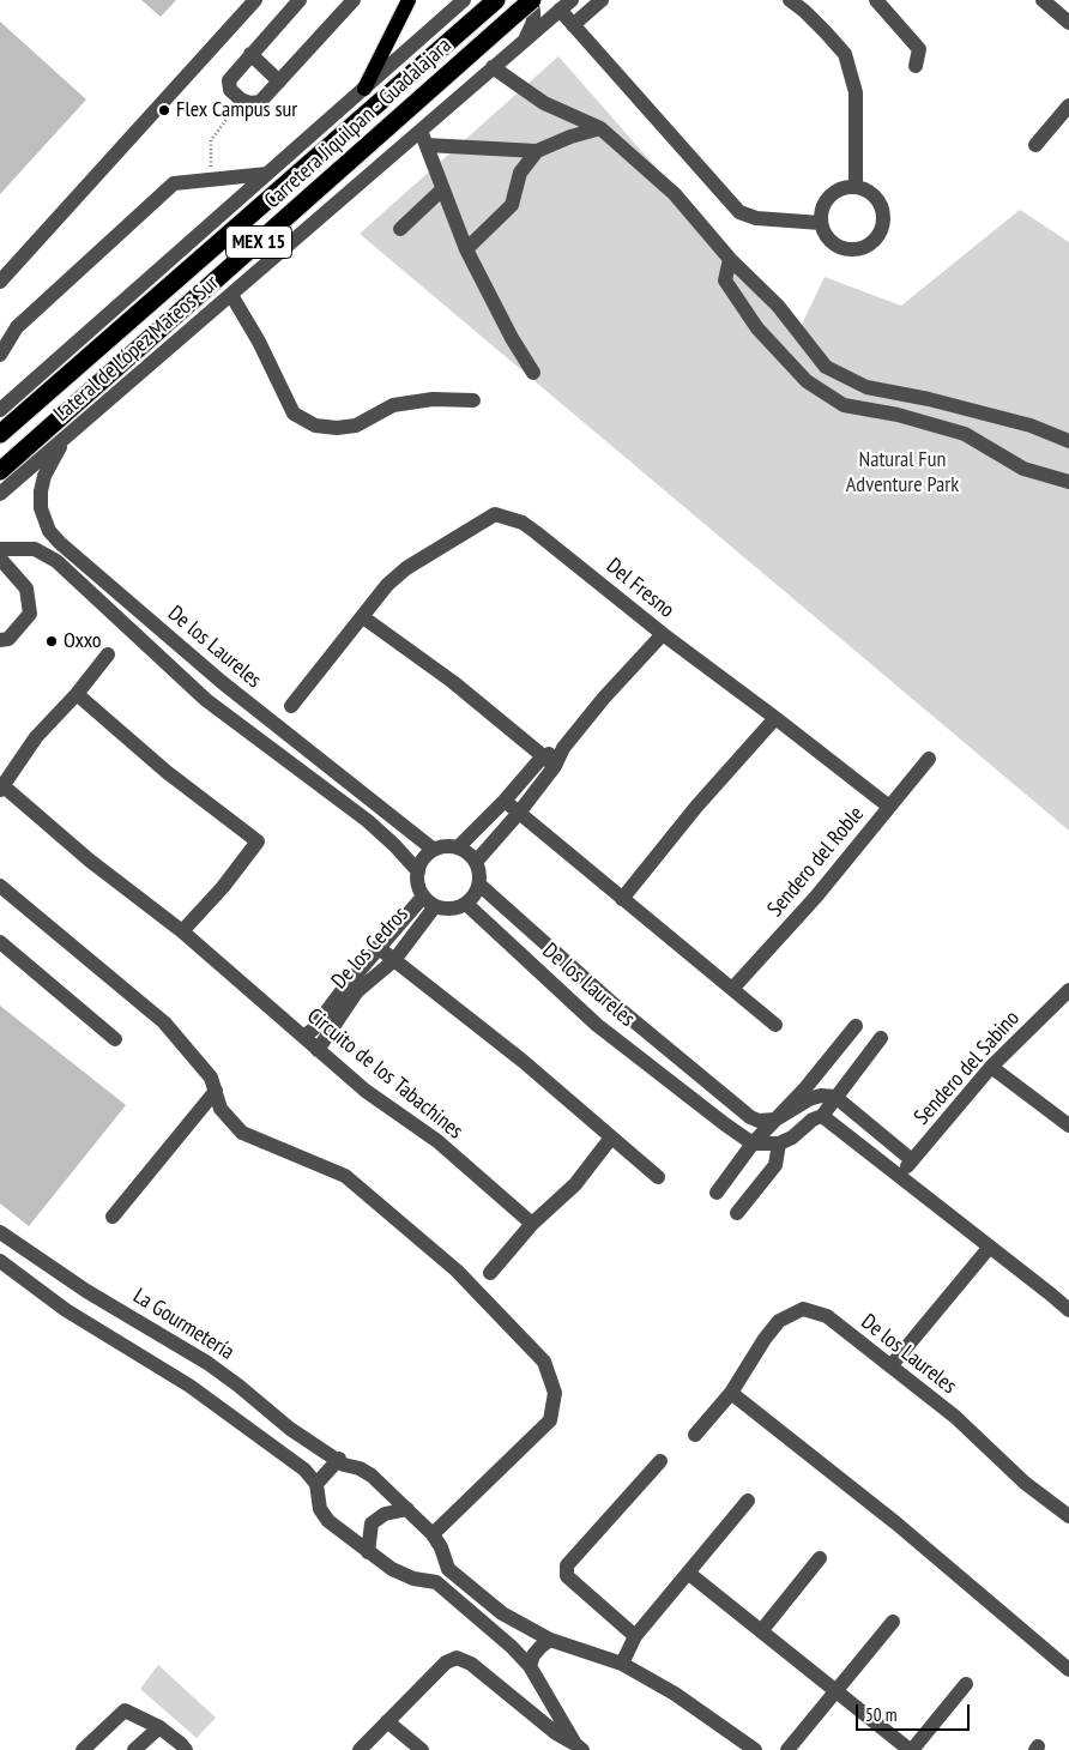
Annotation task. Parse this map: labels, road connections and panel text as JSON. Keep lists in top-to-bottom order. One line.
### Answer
{"streets":{"highway":["Carretera Jiquilpan - Guadalajara","MEX 15"],"street":["Lateral de López Mateos Sur","Del Fresno","De los Laureles","Sendero del Roble","De los Cedros","Sendero del Sabino","Circuito de los Tabachines","La Gourmetería"]},"crossings":[["Lateral de López Mateos Sur","De los Laureles"],["Del Fresno","Sendero del Roble"],["De los Laureles","De los Cedros"],["De los Cedros","Circuito de los Tabachines"]],"parks":["Natural Fun Adventure Park"],"places":["Flex Campus sur","Oxxo"],"scale_bar":"50 m"}
